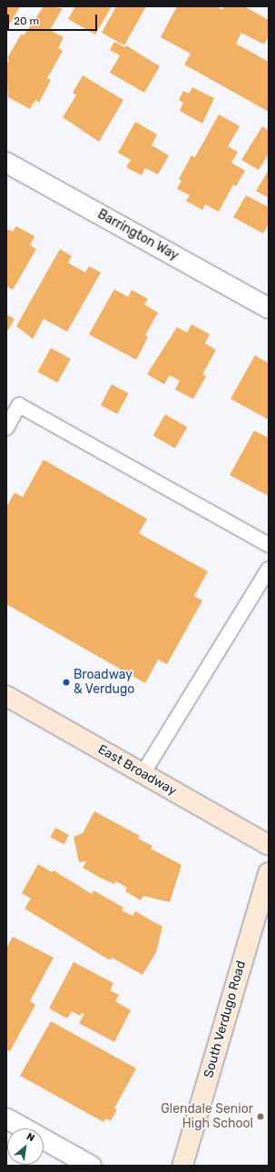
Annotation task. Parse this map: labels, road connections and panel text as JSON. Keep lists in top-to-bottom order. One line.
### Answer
{"streets":{"main road":["East Broadway","South Verdugo Road"],"street":["Barrington Way"]},"places":["Broadway & Verdugo","Glendale Senior High School"],"scale_bar":"20 m","north":"top right"}
